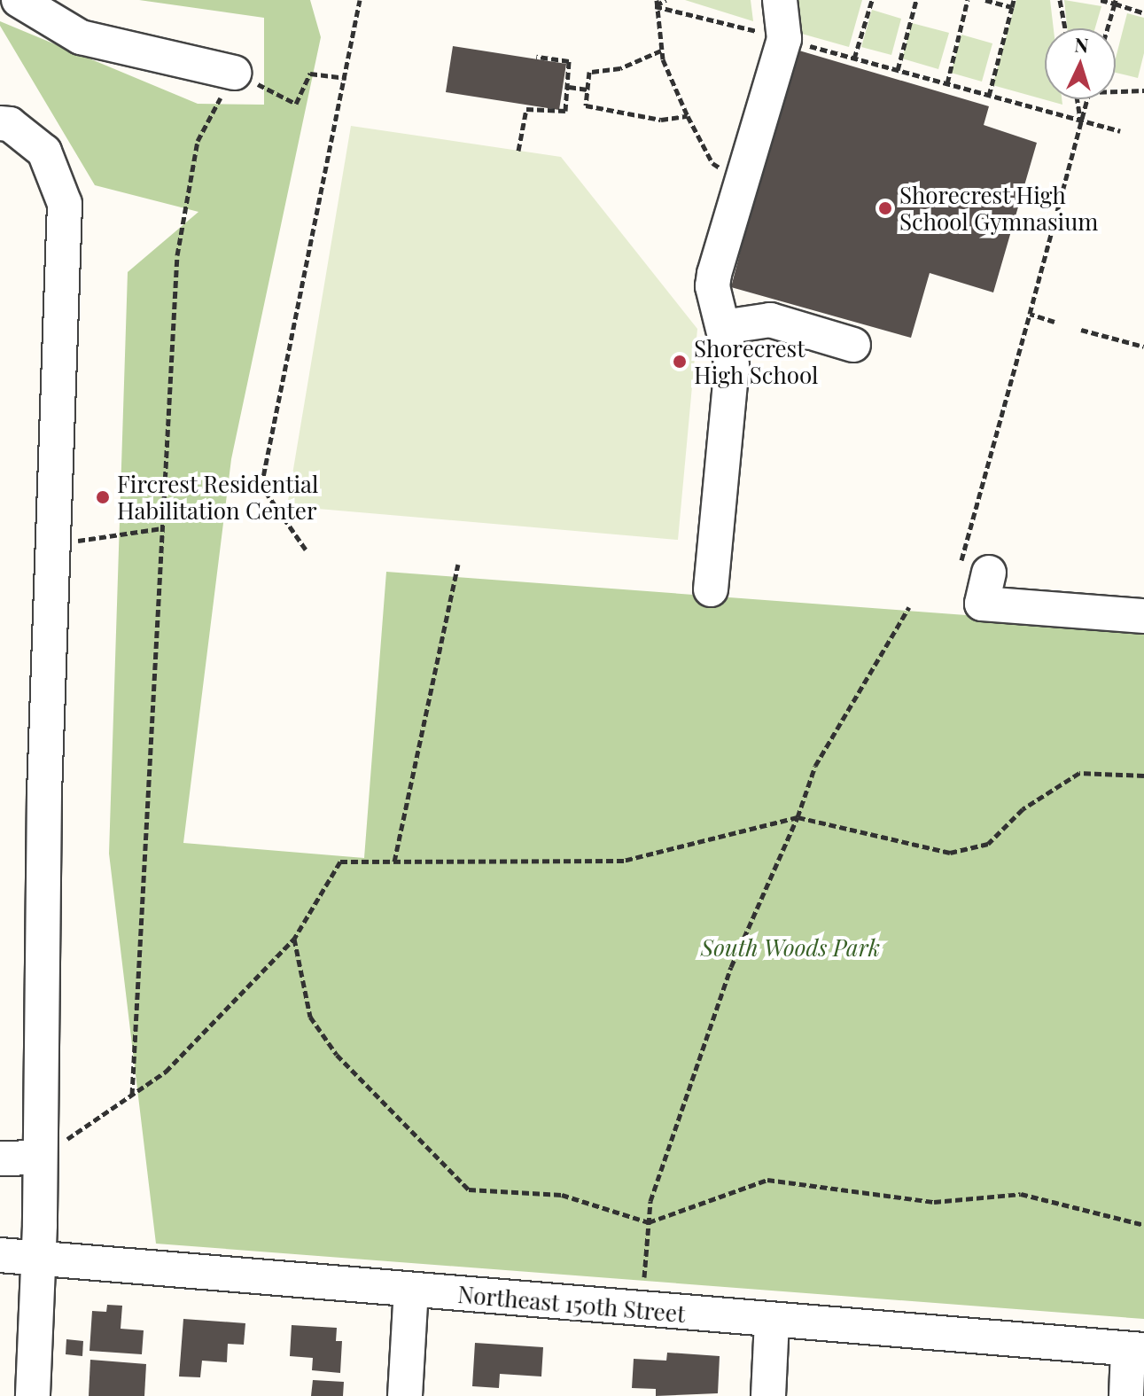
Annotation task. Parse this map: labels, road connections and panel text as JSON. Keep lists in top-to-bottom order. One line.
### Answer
{"streets":{"street":["Northeast 150th Street"]},"parks":["South Woods Park"],"places":["Shorecrest High School Gymnasium","Shorecrest High School","Fircrest Residential Habilitation Center"],"north":"top"}
